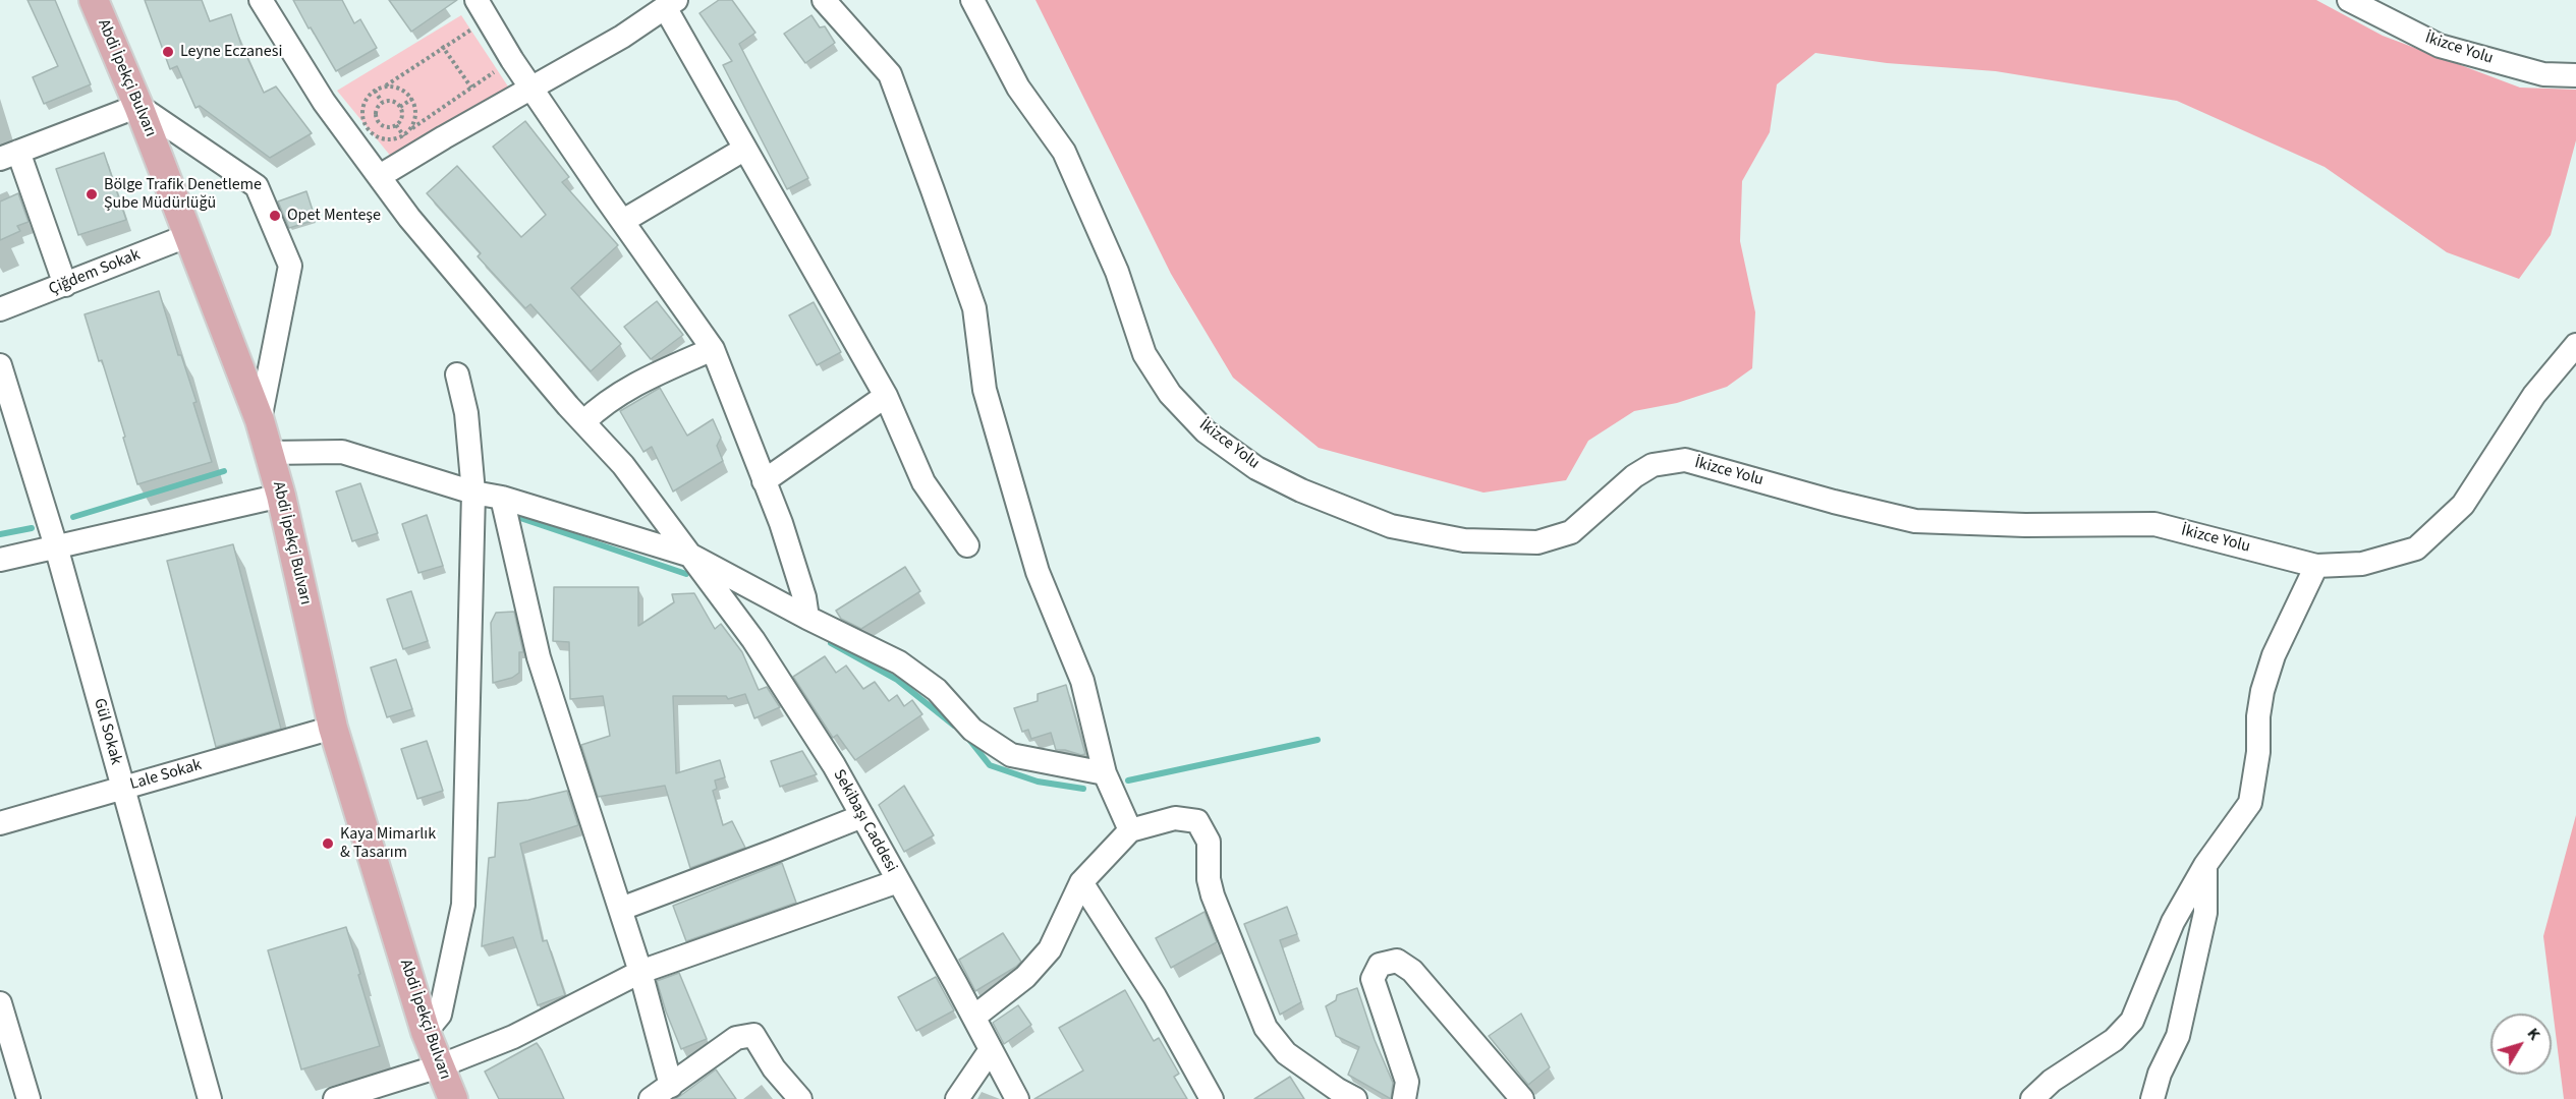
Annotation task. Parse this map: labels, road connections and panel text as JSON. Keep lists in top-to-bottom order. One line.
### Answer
{"streets":{"main road":["Abdi İpekçi Bulvarı"],"street":["İkizce Yolu","Çiğdem Sokak","Gül Sokak","Lale Sokak","Sekibaşı Caddesi"]},"crossings":[["Abdi İpekçi Bulvarı","Çiğdem Sokak"],["Abdi İpekçi Bulvarı","Lale Sokak"],["Gül Sokak","Lale Sokak"]],"places":["Leyne Eczanesi","Bölge Trafik Denetleme Şube Müdürlüğü","Opet Menteşe","Kaya Mimarlık & Tasarım"],"north":"top right"}
